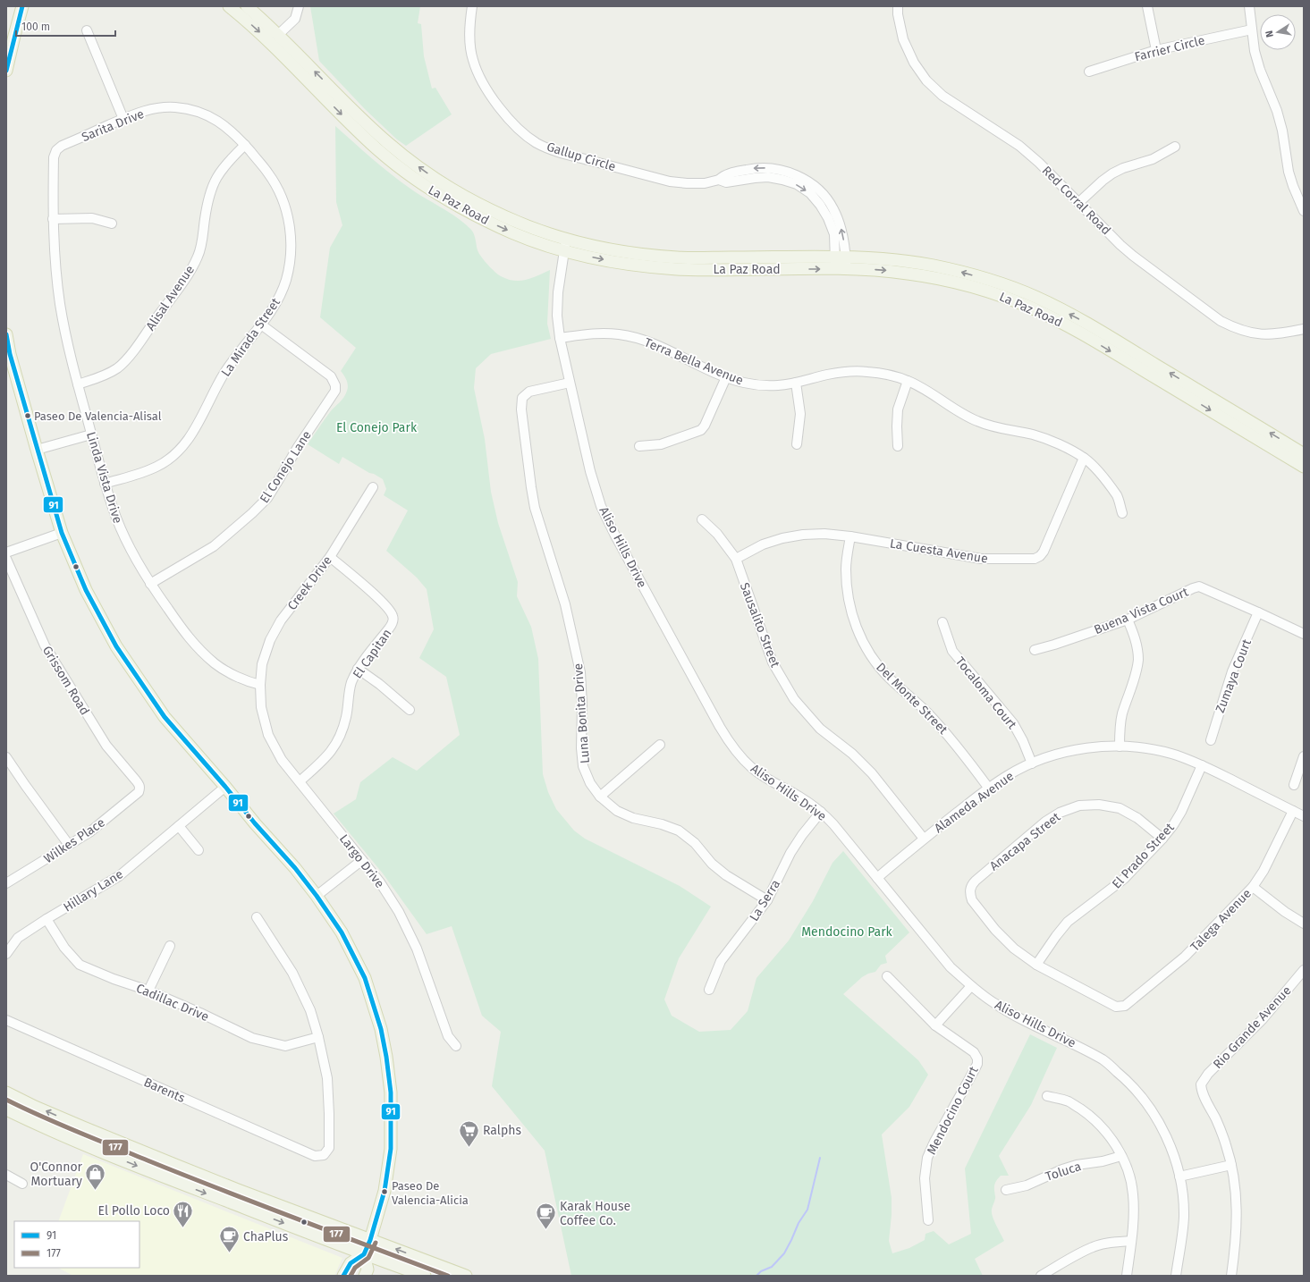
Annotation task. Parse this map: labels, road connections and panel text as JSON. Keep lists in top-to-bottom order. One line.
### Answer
{"streets":{"main road":["La Paz Road"],"street":["Farrier Circle","Sarita Drive","Gallup Circle","Red Corral Road","Alisal Avenue","La Mirada Street","Terra Bella Avenue","El Conejo Lane","Linda Vista Drive","Aliso Hills Drive","La Cuesta Avenue","Creek Drive","Buena Vista Court","Sausalito Street","El Capitan","Zumaya Court","Grissom Road","Tocaloma Court","Del Monte Street","Luna Bonita Drive","Alameda Avenue","Wilkes Place","Anacapa Street","El Prado Street","Largo Drive","Hillary Lane","La Serra","Talega Avenue","Cadillac Drive","Rio Grande Avenue","Barents","Mendocino Court","Toluca"]},"crossings":[["Sarita Drive","Alisal Avenue"],["Sarita Drive","La Mirada Street"],["Sarita Drive","Linda Vista Drive"],["Gallup Circle","La Paz Road"],["La Paz Road","Aliso Hills Drive"],["Alisal Avenue","La Mirada Street"],["Alisal Avenue","Linda Vista Drive"],["La Mirada Street","El Conejo Lane"],["La Mirada Street","Linda Vista Drive"],["Terra Bella Avenue","Aliso Hills Drive"],["Terra Bella Avenue","La Cuesta Avenue"],["El Conejo Lane","Linda Vista Drive"],["Linda Vista Drive","Creek Drive"],["Linda Vista Drive","Largo Drive"],["Aliso Hills Drive","Luna Bonita Drive"],["Aliso Hills Drive","Alameda Avenue"],["Aliso Hills Drive","La Serra"],["La Cuesta Avenue","Sausalito Street"],["La Cuesta Avenue","Del Monte Street"],["Creek Drive","El Capitan"],["Creek Drive","Largo Drive"],["Buena Vista Court","Zumaya Court"],["Sausalito Street","Alameda Avenue"],["El Capitan","Largo Drive"],["Grissom Road","Wilkes Place"],["Tocaloma Court","Alameda Avenue"],["Del Monte Street","Alameda Avenue"],["Luna Bonita Drive","La Serra"],["Alameda Avenue","El Prado Street"],["Alameda Avenue","Talega Avenue"],["Anacapa Street","El Prado Street"],["Anacapa Street","Talega Avenue"],["El Prado Street","Talega Avenue"],["Hillary Lane","Cadillac Drive"],["Cadillac Drive","Barents"]],"parks":["El Conejo Park","Mendocino Park"],"places":{"other":["Paseo De Valencia-Alisal","Paseo De Valencia-Alicia"],"supermarket":["Ralphs"],"shop":["O'Connor Mortuary"],"restaurant":["El Pollo Loco"],"cafe":["Karak House Coffee Co.","ChaPlus"]},"lines":["transit line 91","transit line 177"],"legend":["91","177"],"scale_bar":"100 m","north":"left"}
